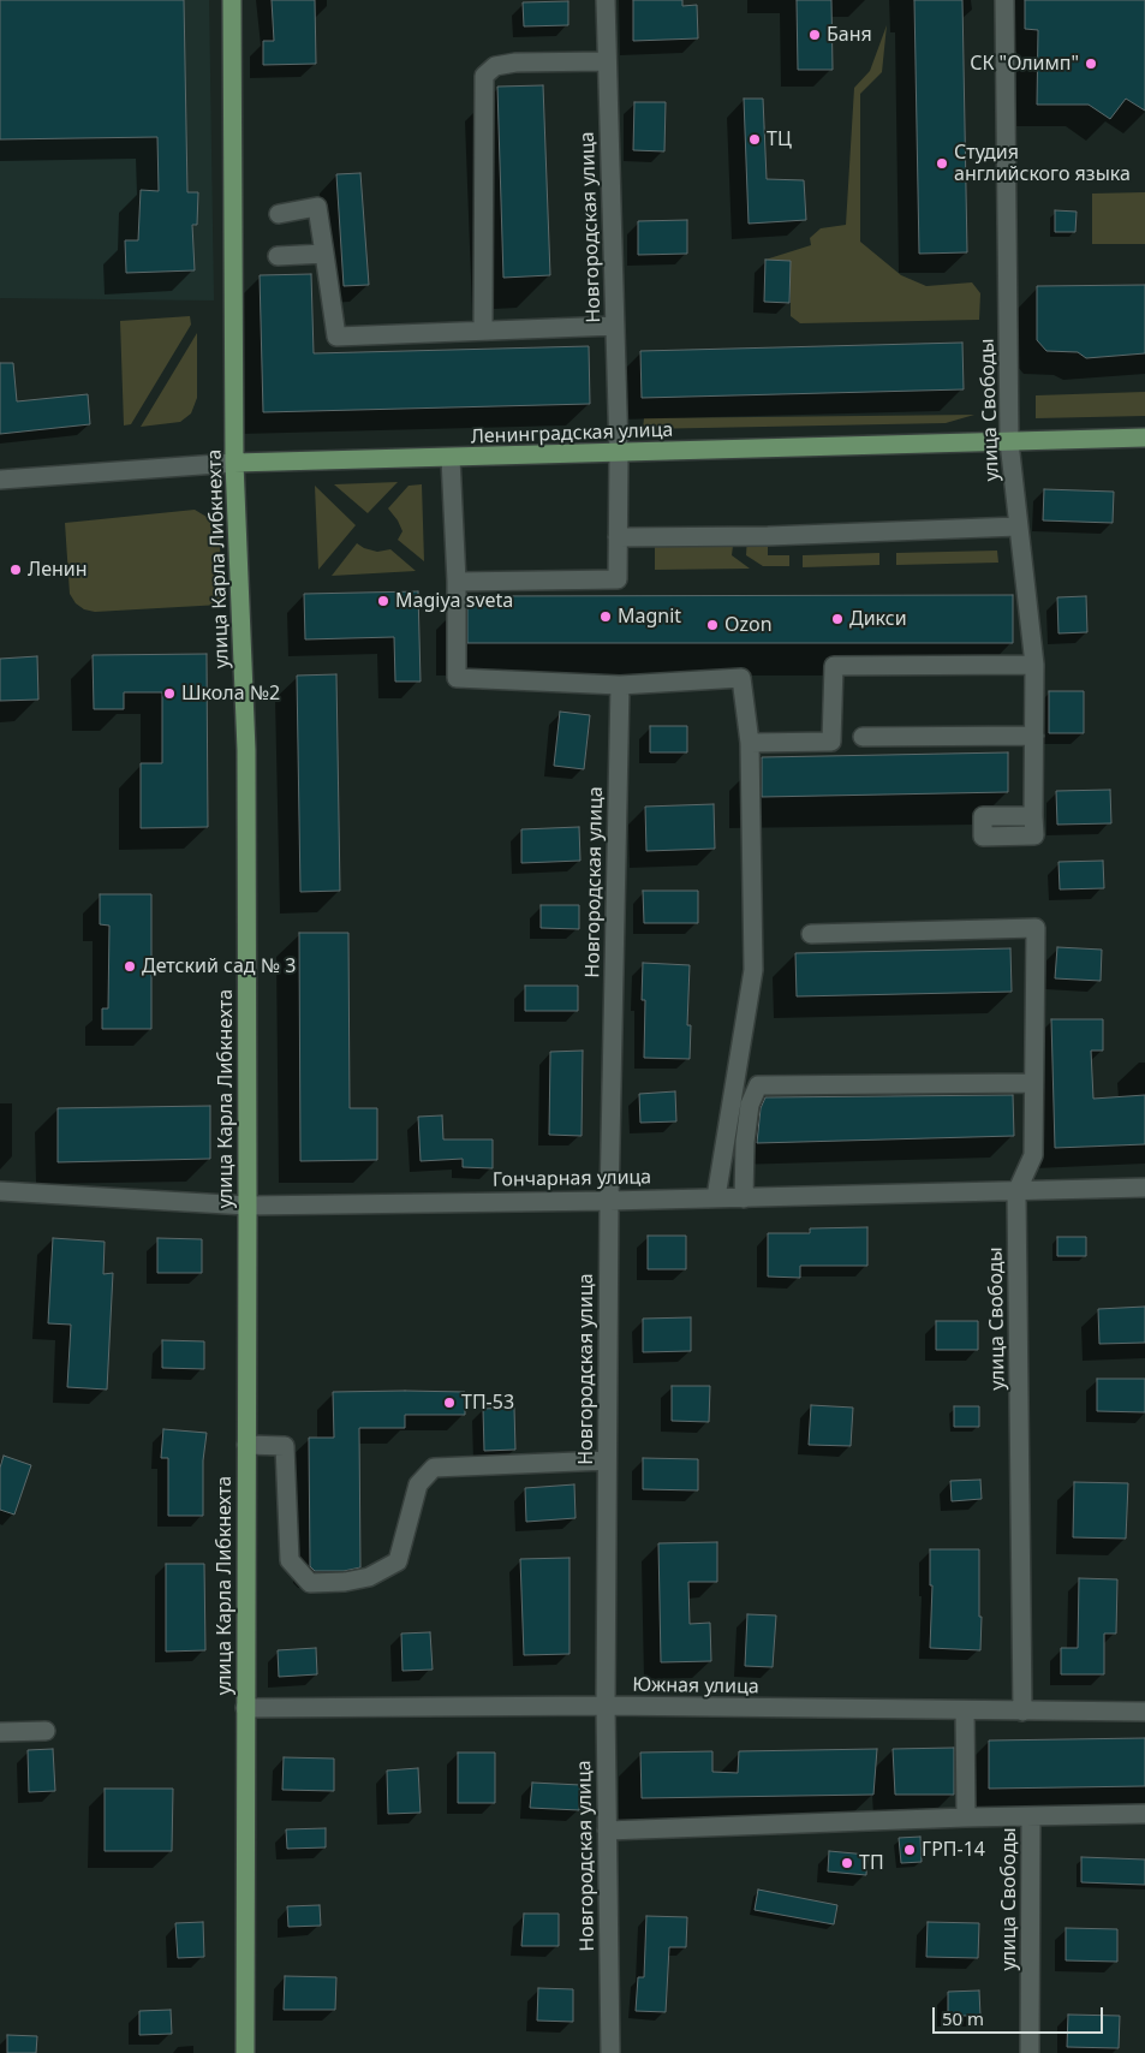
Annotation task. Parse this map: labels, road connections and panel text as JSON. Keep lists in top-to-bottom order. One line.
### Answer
{"streets":{"main road":["Ленинградская улица","улица Карла Либкнехта"],"street":["Новгородская улица","улица Свободы","Гончарная улица","Южная улица"]},"crossings":[["Новгородская улица","Ленинградская улица"],["Новгородская улица","Гончарная улица"],["Новгородская улица","Южная улица"],["улица Свободы","Ленинградская улица"],["улица Свободы","Гончарная улица"],["улица Свободы","Южная улица"],["Ленинградская улица","улица Карла Либкнехта"],["улица Карла Либкнехта","Гончарная улица"],["улица Карла Либкнехта","Южная улица"]],"places":["Баня","СК \"Олимп\"","ТЦ","Студия английского языка","Ленин","Magiya sveta","Magnit","Дикси","Ozon","Школа №2","Детский сад № 3","ТП-53","ГРП-14","ТП"],"scale_bar":"50 m"}
